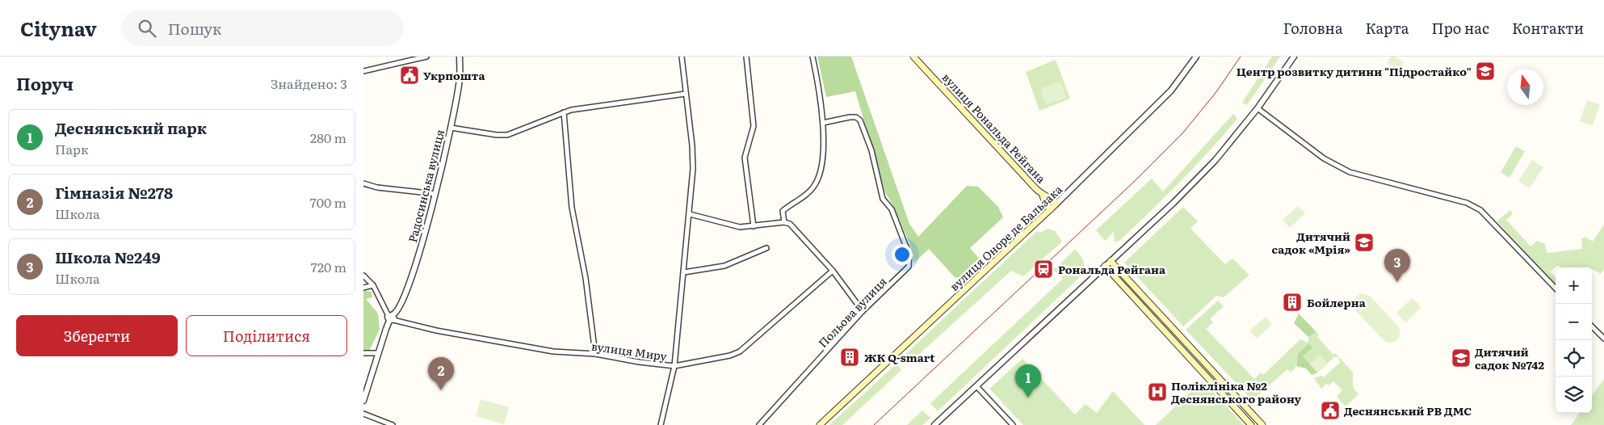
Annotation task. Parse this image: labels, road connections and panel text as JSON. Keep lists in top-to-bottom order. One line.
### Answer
{"streets":{"main road":["вулиця Рональда Рейгана","вулиця Оноре де Бальзака"],"street":["Радосинська вулиця","Польова вулиця","вулиця Миру"]},"crossings":[["вулиця Рональда Рейгана","вулиця Оноре де Бальзака"],["Радосинська вулиця","вулиця Миру"]],"places":{"school or university":["Центр розвитку дитини \"Підростайко\"","Дитячий садок «Мрія»","Дитячий садок №742"],"public building":["Укрпошта","Деснянський РВ ДМС"],"station":["Рональда Рейгана"],"building":["Бойлерна","ЖК Q-smart"],"hospital":["Поліклініка №2 Деснянського району"]},"north":"top","page":{"header":"Citynav","search":"Пошук","nav":["Головна","Карта","Про нас","Контакти"],"heading":["Поруч","Знайдено: 3"],"list":[{"mark":"1","name":"Деснянський парк","note":"Парк","value":"280 m"},{"mark":"2","name":"Гімназія №278","note":"Школа","value":"700 m"},{"mark":"3","name":"Школа №249","note":"Школа","value":"720 m"}],"pins":["3","2","1"],"map_buttons":["+","−"],"buttons":["Зберегти","Поділитися"]}}
